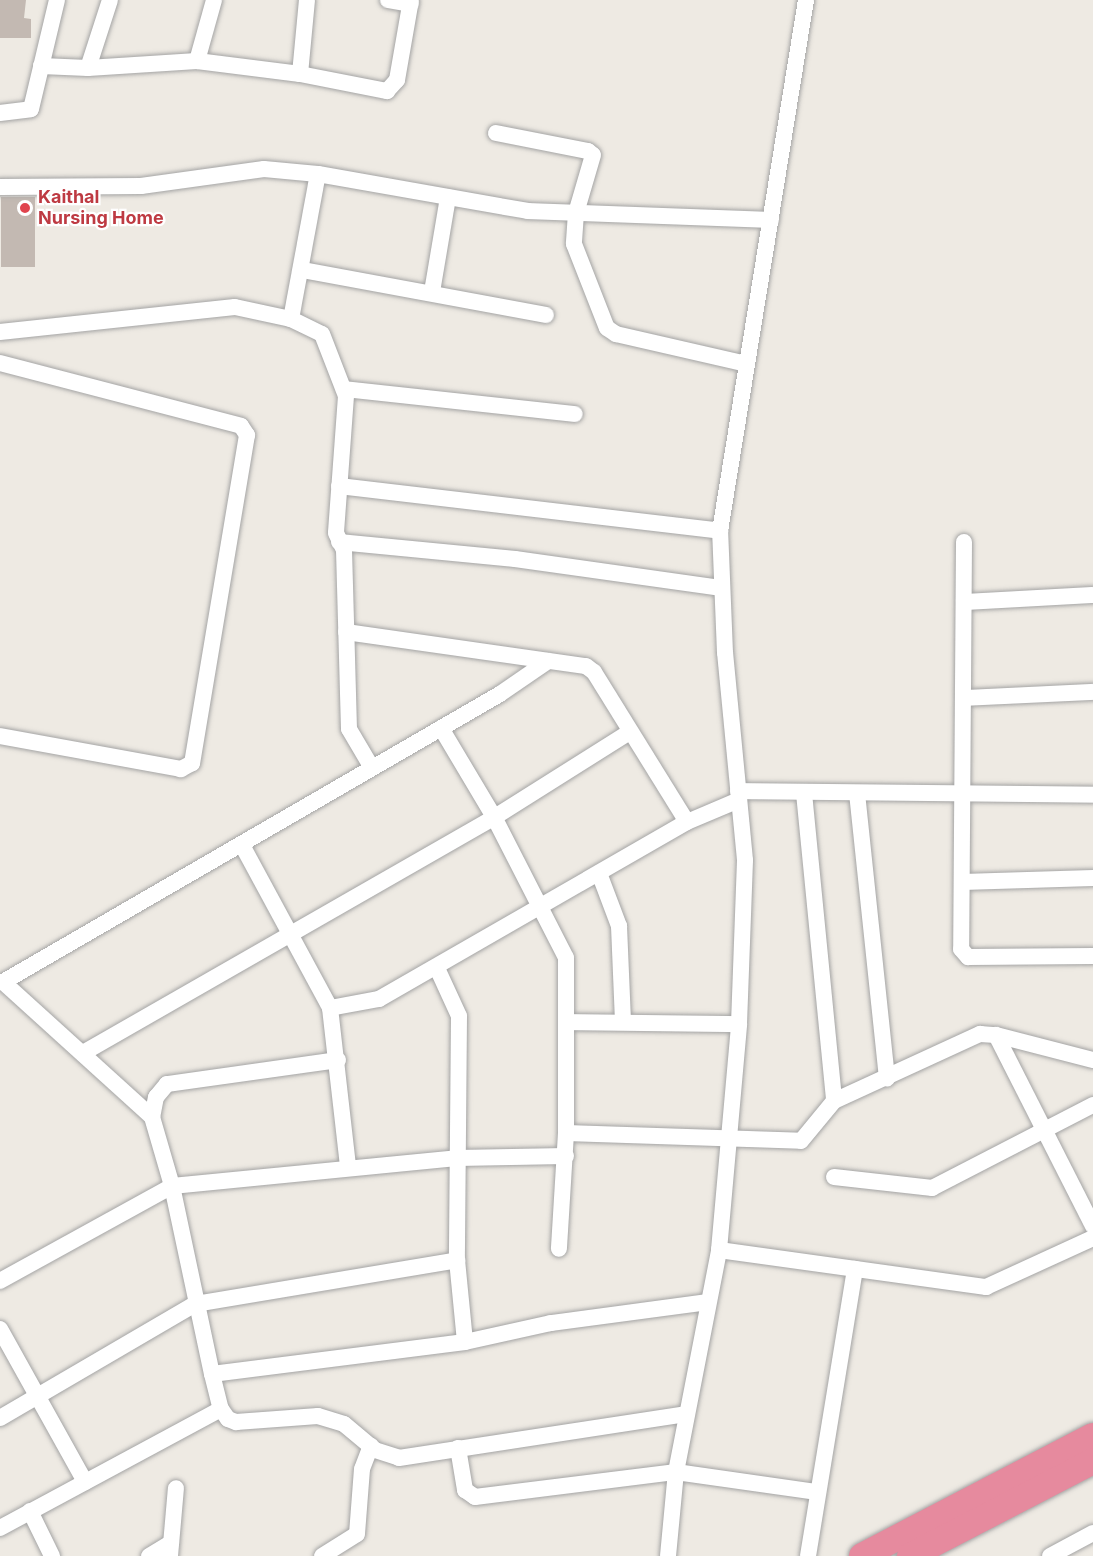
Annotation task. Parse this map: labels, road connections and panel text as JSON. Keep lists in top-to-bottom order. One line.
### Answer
{"places":["Kaithal Nursing Home"]}
